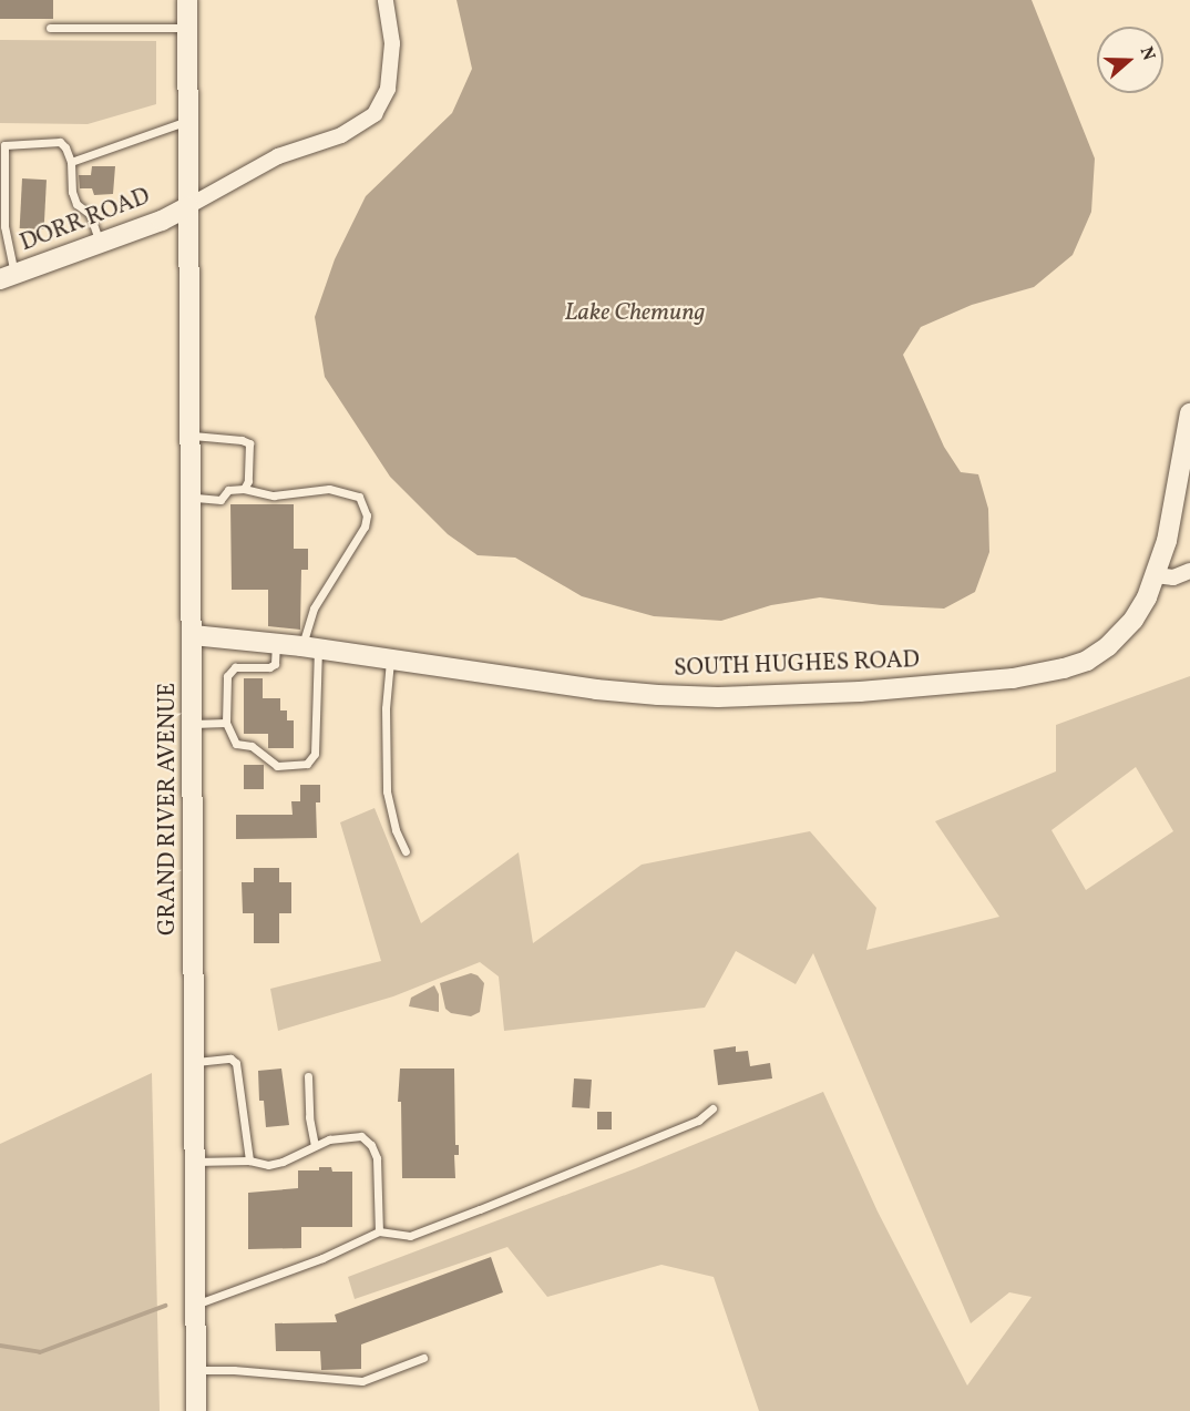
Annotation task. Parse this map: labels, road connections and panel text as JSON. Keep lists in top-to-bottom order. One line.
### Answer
{"streets":{"main road":["DORR ROAD","SOUTH HUGHES ROAD","GRAND RIVER AVENUE"]},"crossings":[["DORR ROAD","GRAND RIVER AVENUE"],["SOUTH HUGHES ROAD","GRAND RIVER AVENUE"]],"water":["Lake Chemung"],"north":"right"}
